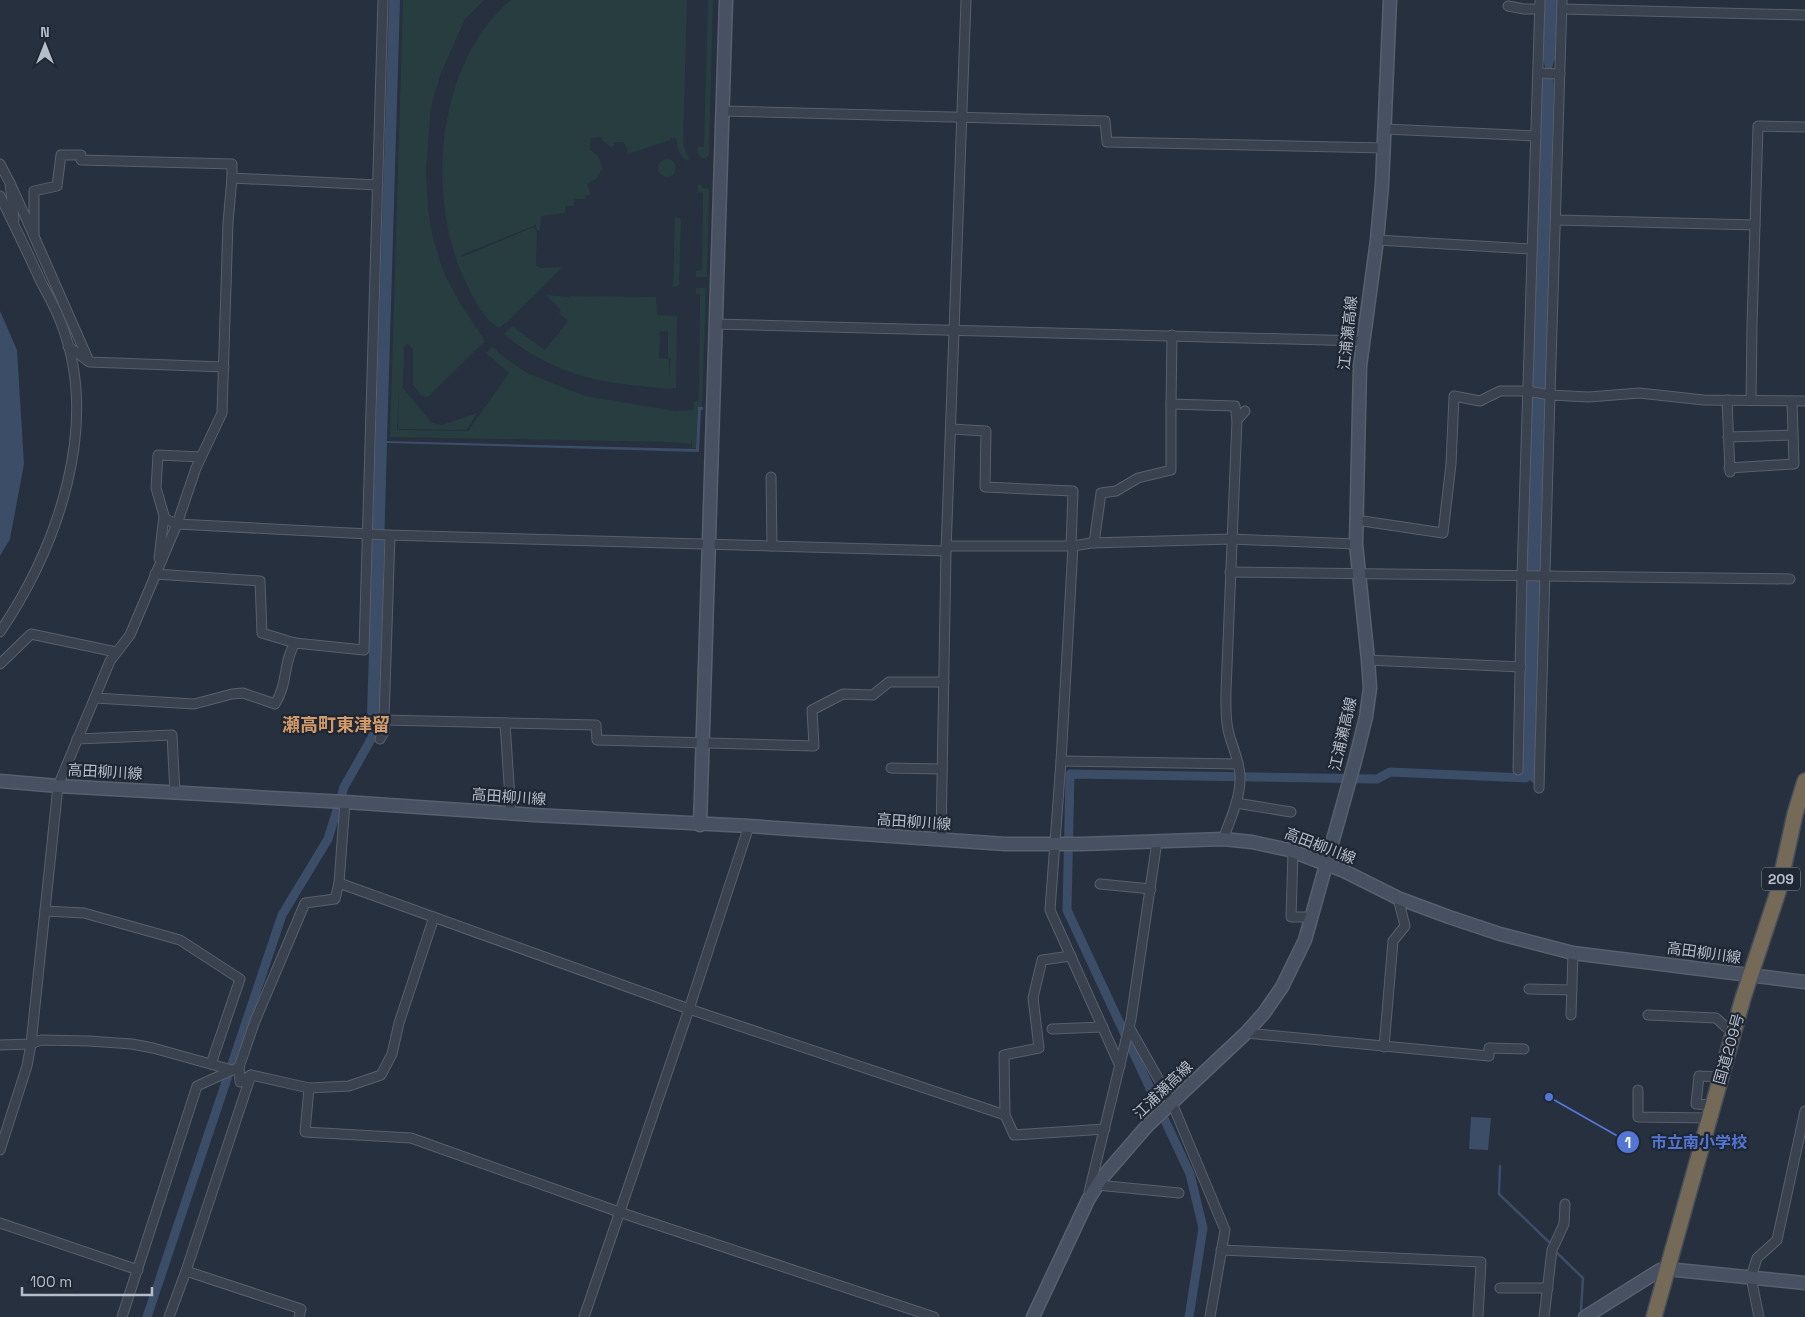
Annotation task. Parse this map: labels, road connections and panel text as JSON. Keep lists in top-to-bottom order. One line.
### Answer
{"streets":{"highway":["209","国道209号"],"main road":["江浦瀬高線","高田柳川線"]},"crossings":[["江浦瀬高線","高田柳川線"],["高田柳川線","国道209号"]],"districts":["瀬高町東津留"],"places":["市立南小学校"],"scale_bar":"100 m","north":"top"}
